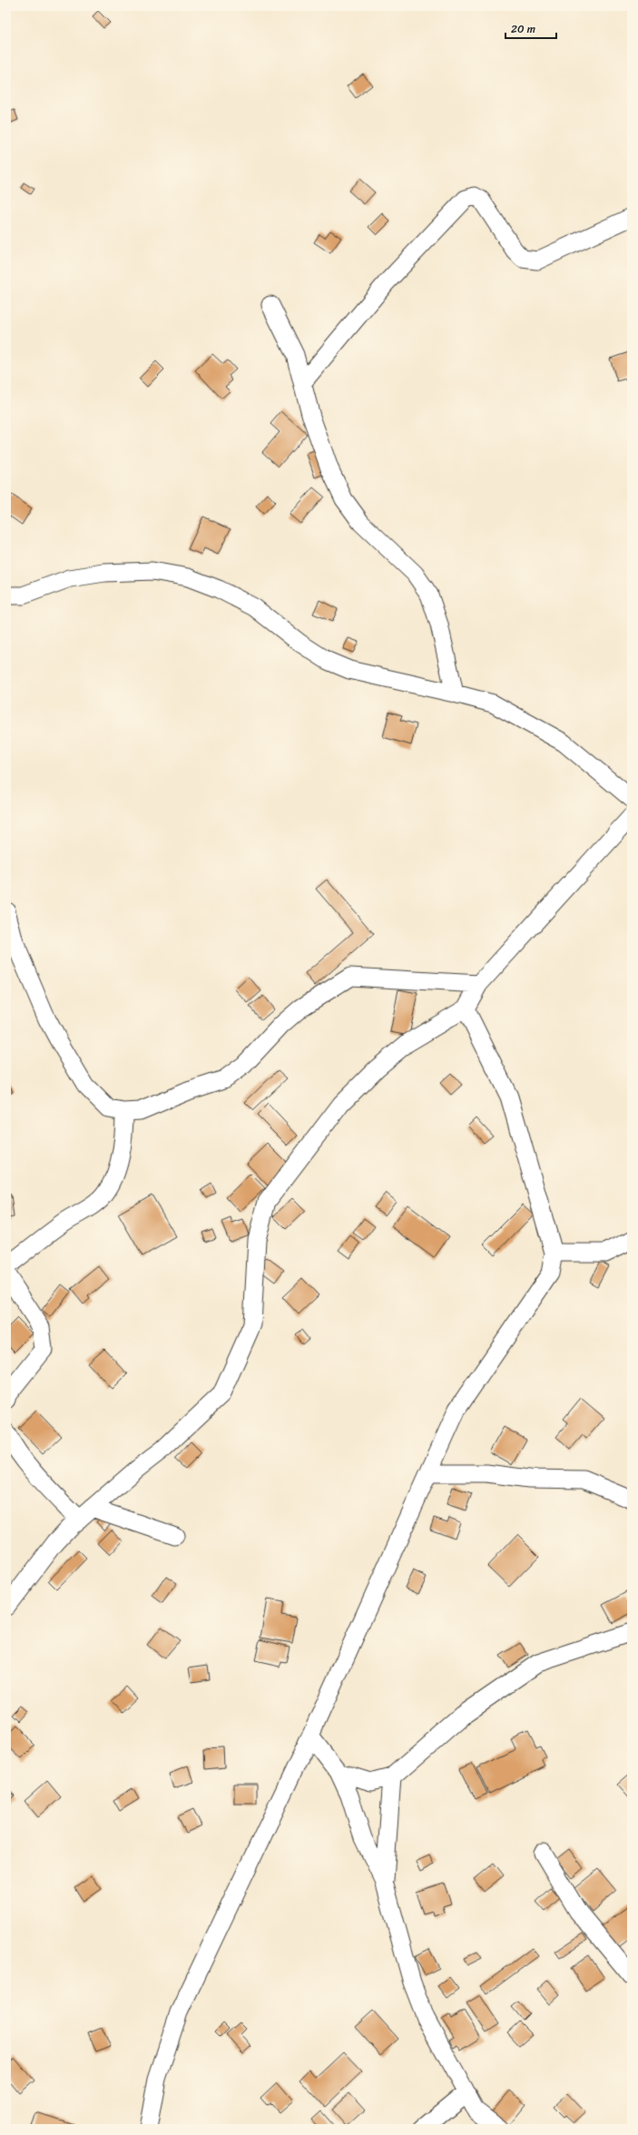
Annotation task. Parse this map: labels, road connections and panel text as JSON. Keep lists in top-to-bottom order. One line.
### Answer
{"scale_bar":"20 m"}
